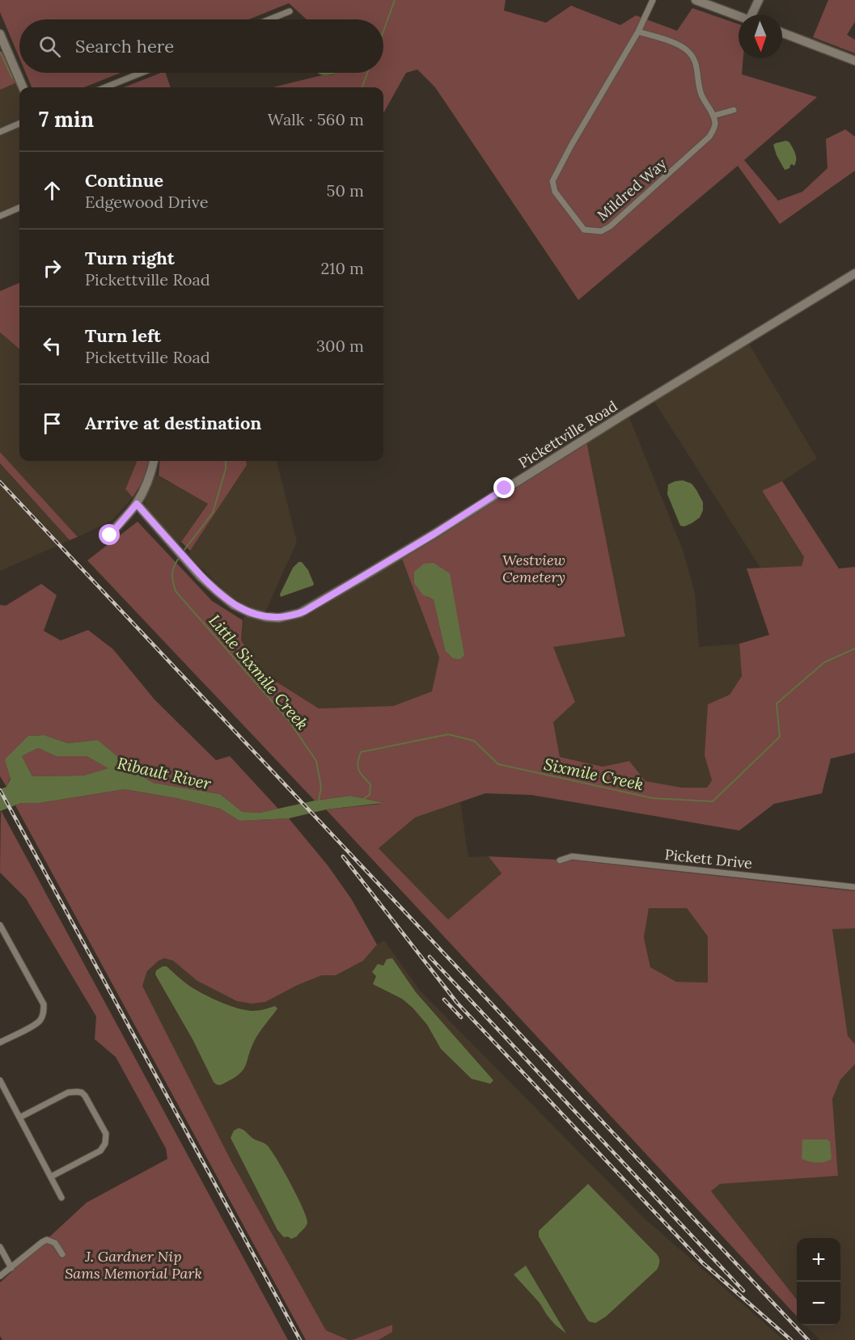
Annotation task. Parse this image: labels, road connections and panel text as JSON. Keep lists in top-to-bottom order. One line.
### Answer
{"streets":{"street":["Mildred Way","Pickettville Road","Pickett Drive"]},"water":["Little Sixmile Creek","Ribault River","Sixmile Creek"],"parks":["Westview Cemetery","J. Gardner Nip Sams Memorial Park"],"north":"bottom","page":{"search":"Search here","heading":["7 min","Walk · 560 m"],"list":[["Continue","Edgewood Drive","50 m"],["Turn right","Pickettville Road","210 m"],["Turn left","Pickettville Road","300 m"],"Arrive at destination"],"map_buttons":["+","−"]}}
